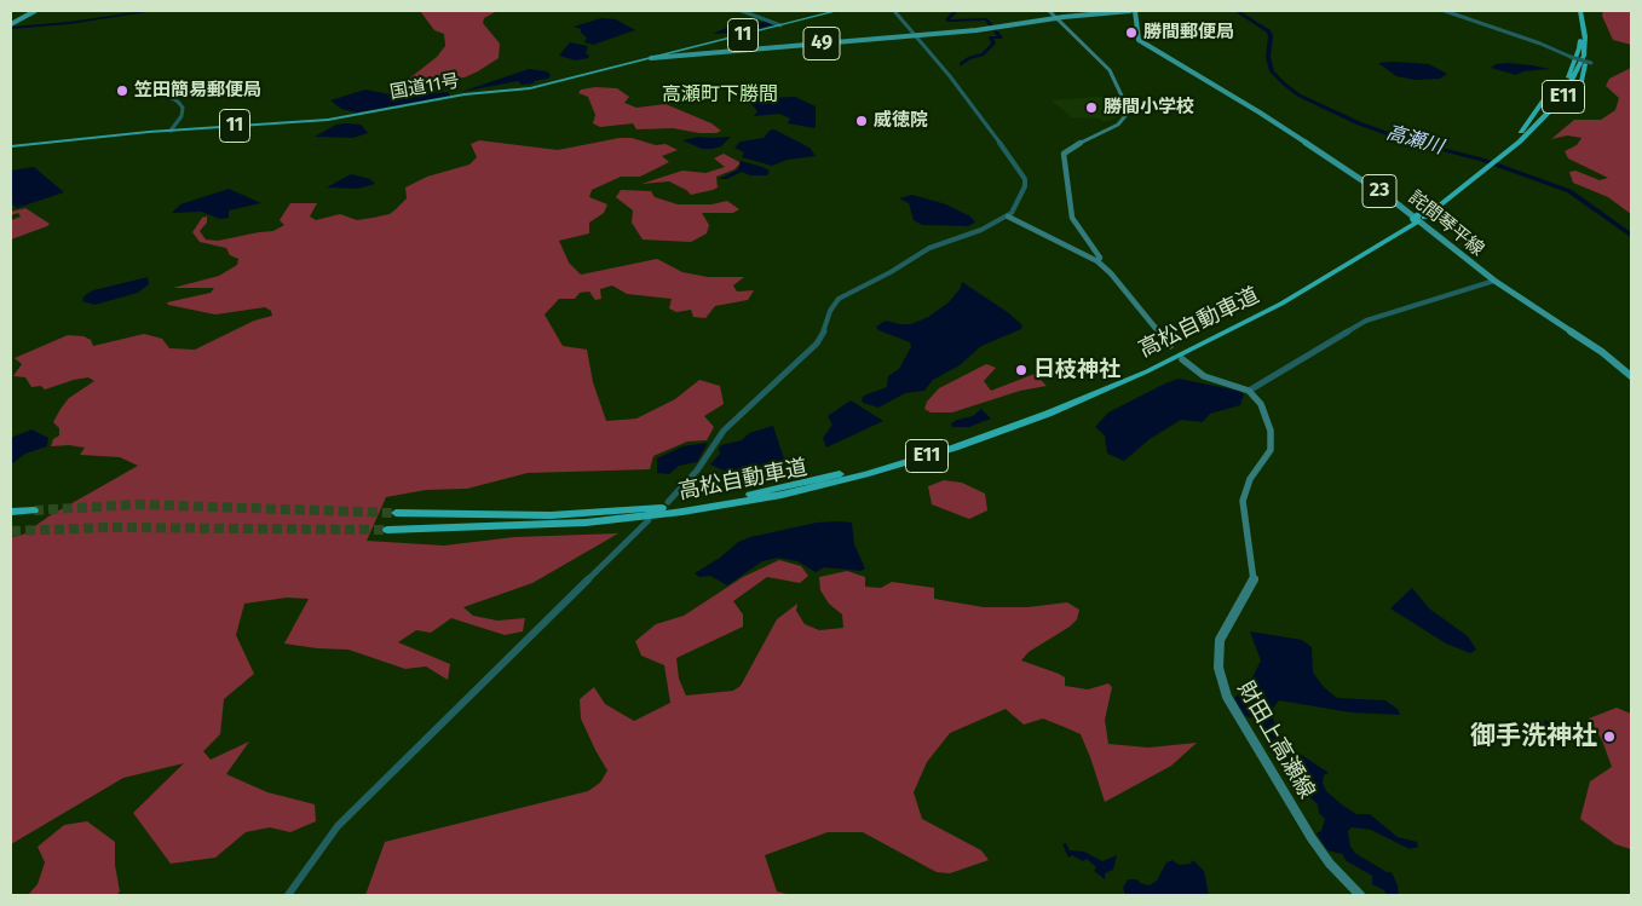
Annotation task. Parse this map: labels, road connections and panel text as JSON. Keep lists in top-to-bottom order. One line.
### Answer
{"streets":{"highway":["11","国道11号","E11","高松自動車道"],"main road":["49","23","詫間琴平線","財田上高瀬線"]},"crossings":[["49","国道11号"]],"districts":["高瀬町下勝間"],"water":["高瀬川"],"places":["勝間郵便局","笠田簡易郵便局","勝間小学校","威徳院","日枝神社","御手洗神社"]}
